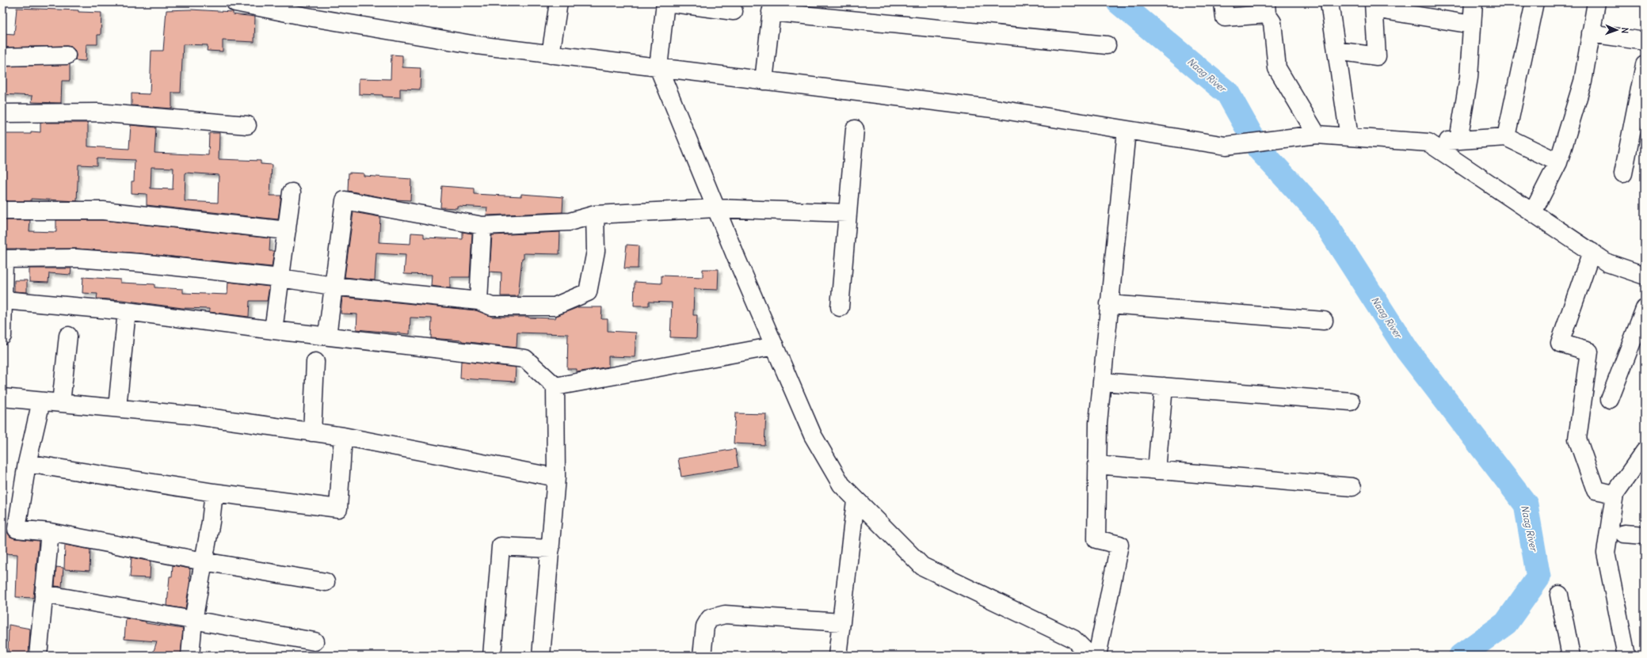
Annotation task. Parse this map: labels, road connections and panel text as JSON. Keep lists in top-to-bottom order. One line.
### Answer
{"water":["Naag River"],"north":"right"}
